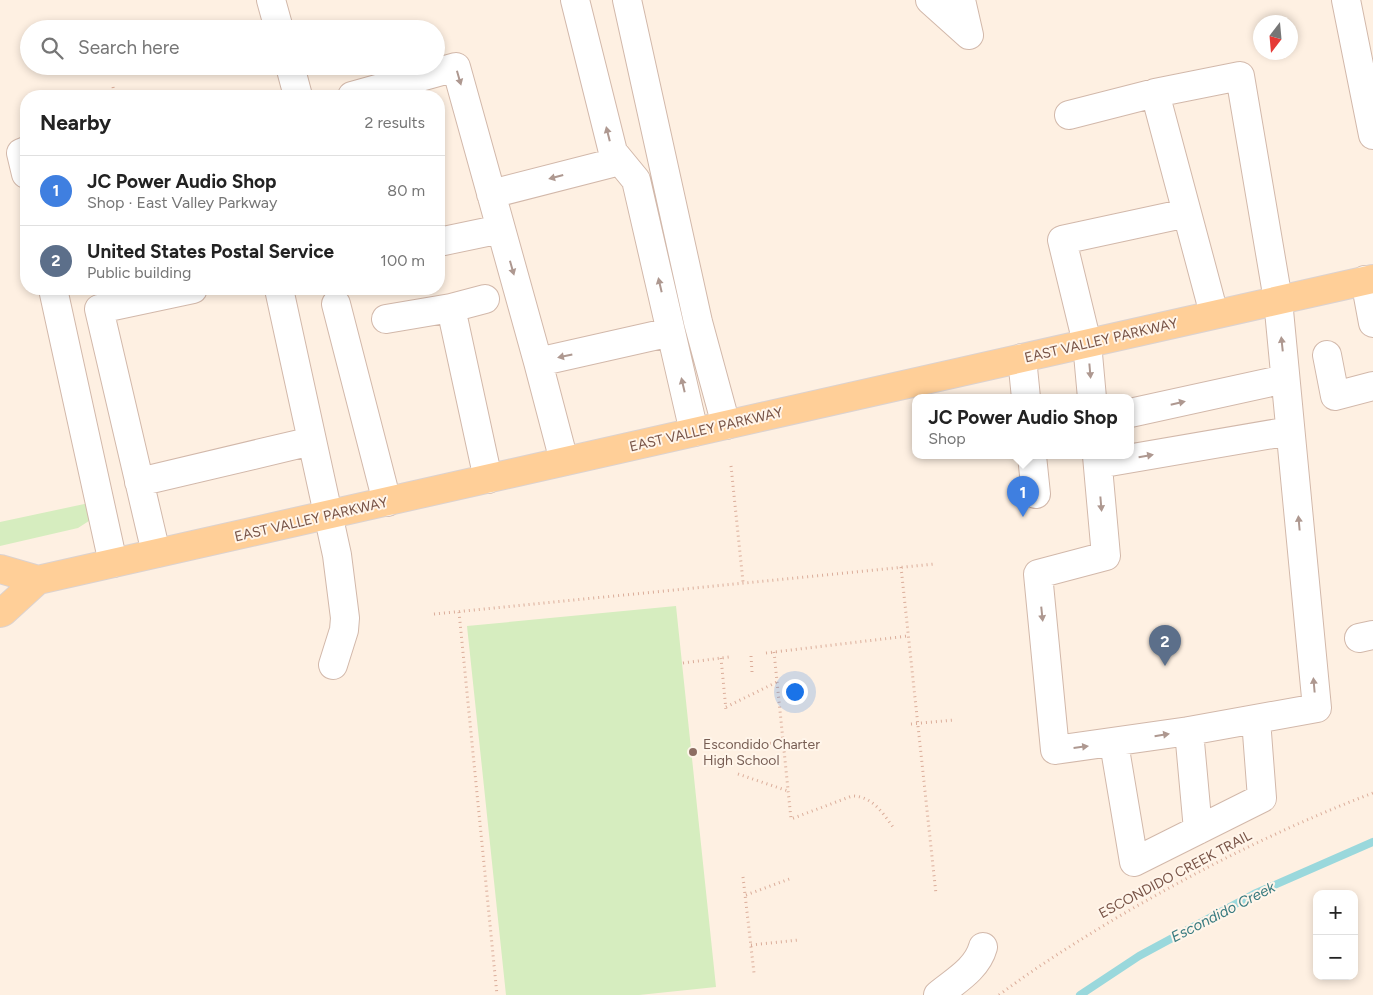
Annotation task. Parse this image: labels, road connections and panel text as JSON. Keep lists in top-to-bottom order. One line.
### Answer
{"streets":{"main road":["EAST VALLEY PARKWAY"],"path":["ESCONDIDO CREEK TRAIL"]},"water":["Escondido Creek"],"places":["Escondido Charter High School"],"north":"bottom","page":{"search":"Search here","heading":["Nearby","2 results"],"list":[{"mark":"1","name":"JC Power Audio Shop","note":"Shop · East Valley Parkway","value":"80 m"},{"mark":"2","name":"United States Postal Service","note":"Public building","value":"100 m"}],"popup":["JC Power Audio Shop","Shop"],"pins":["1","2"],"map_buttons":["+","−"]}}
